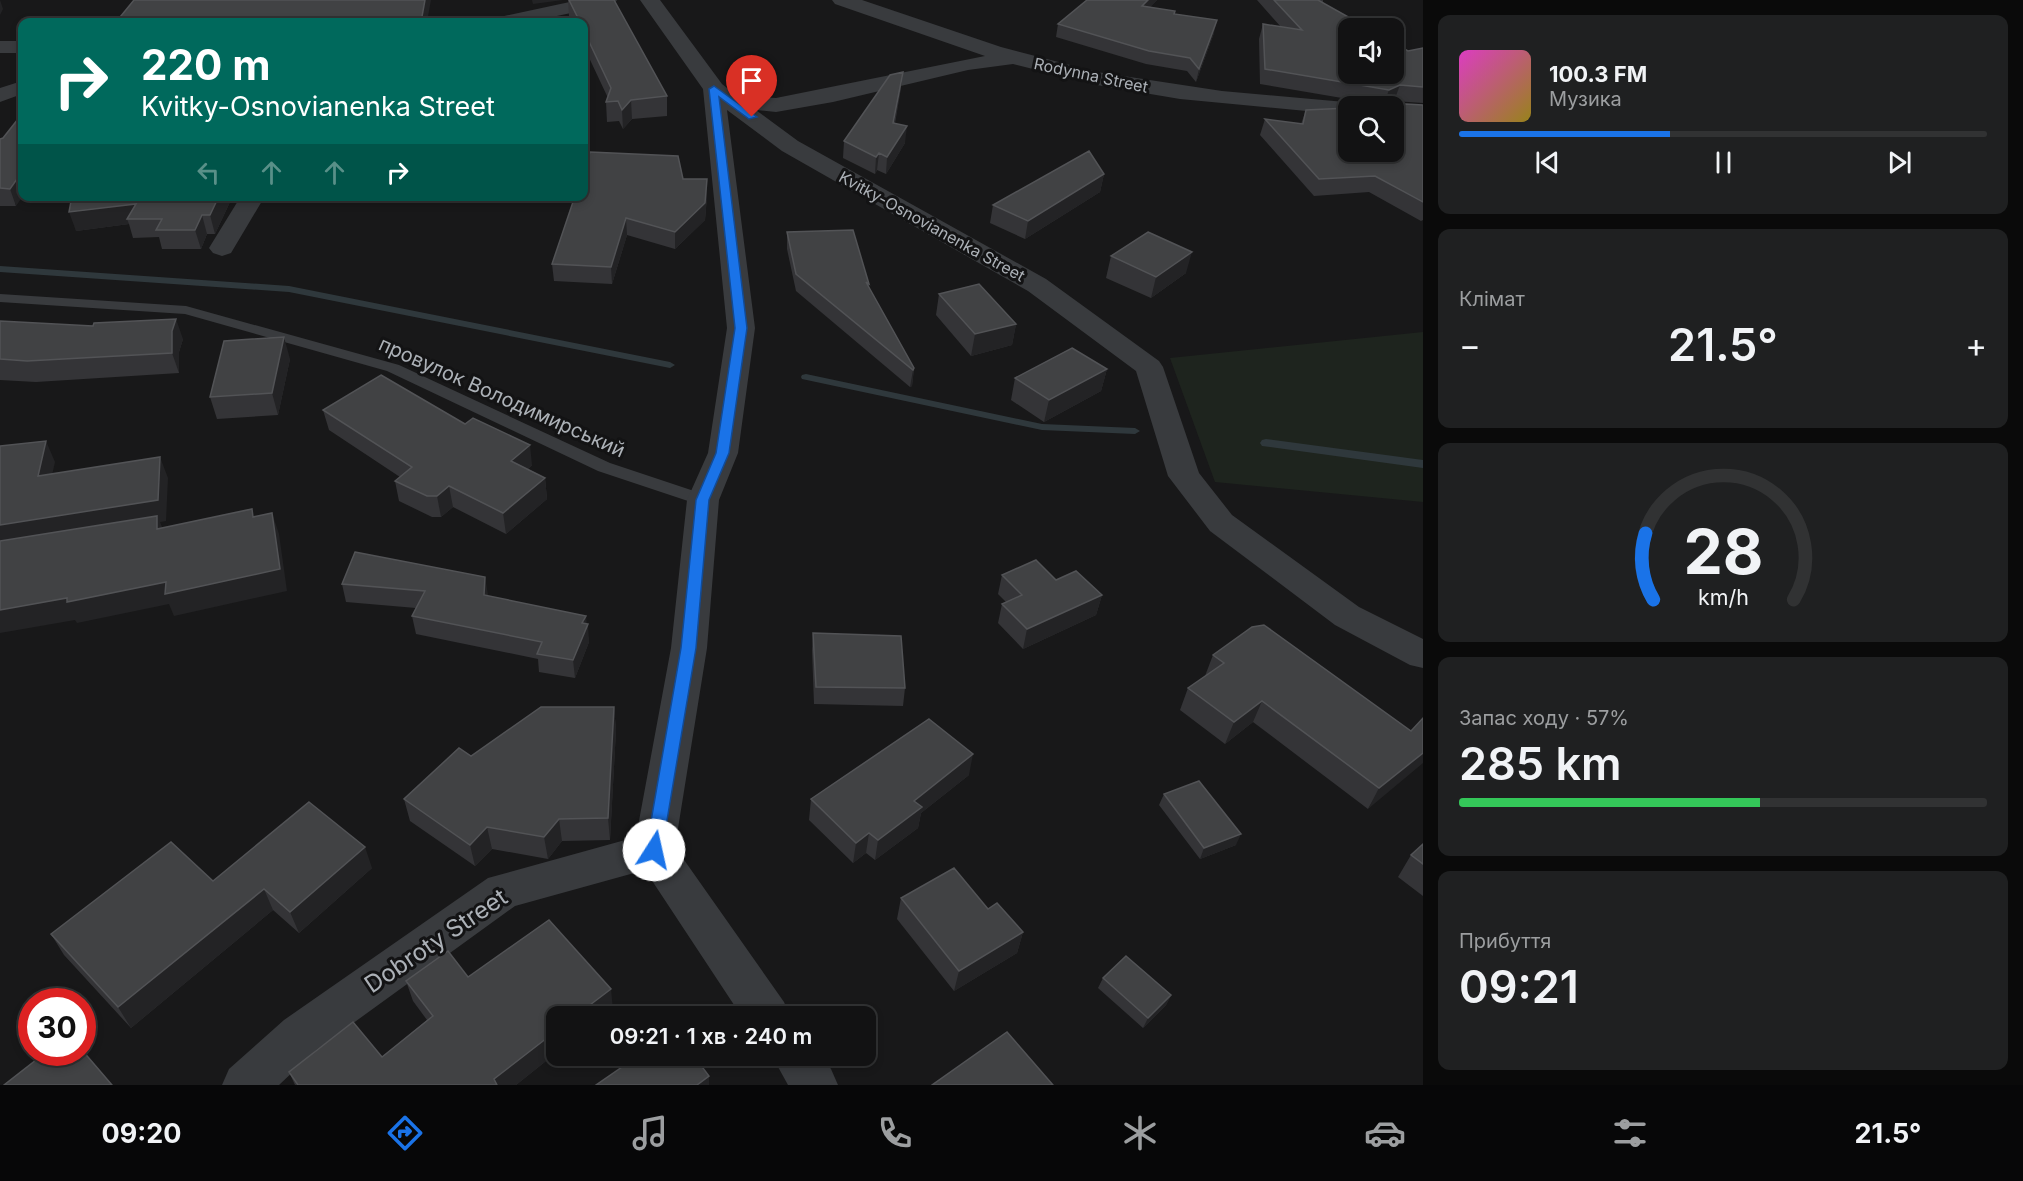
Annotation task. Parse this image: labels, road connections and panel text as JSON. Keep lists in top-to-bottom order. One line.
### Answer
{"streets":{"street":["Rodynna Street","Kvitky-Osnovianenka Street","Dobroty Street"],"lane":["провулок Володимирський"]},"crossings":[["Kvitky-Osnovianenka Street","провулок Володимирський"],["Kvitky-Osnovianenka Street","Dobroty Street"]],"page":{"turn":["220 m","Kvitky-Osnovianenka Street"],"song":["100.3 FM","Музика"],"tile":["Клімат",["Запас ходу · 57%","285 km"],["Прибуття","09:21"]],"heat":["−","21.5°","+"],"limit":"30","trip":"09:21 · 1 хв · 240 m","tabs":["09:20","21.5°"],"gauge":["28","km/h"]}}
